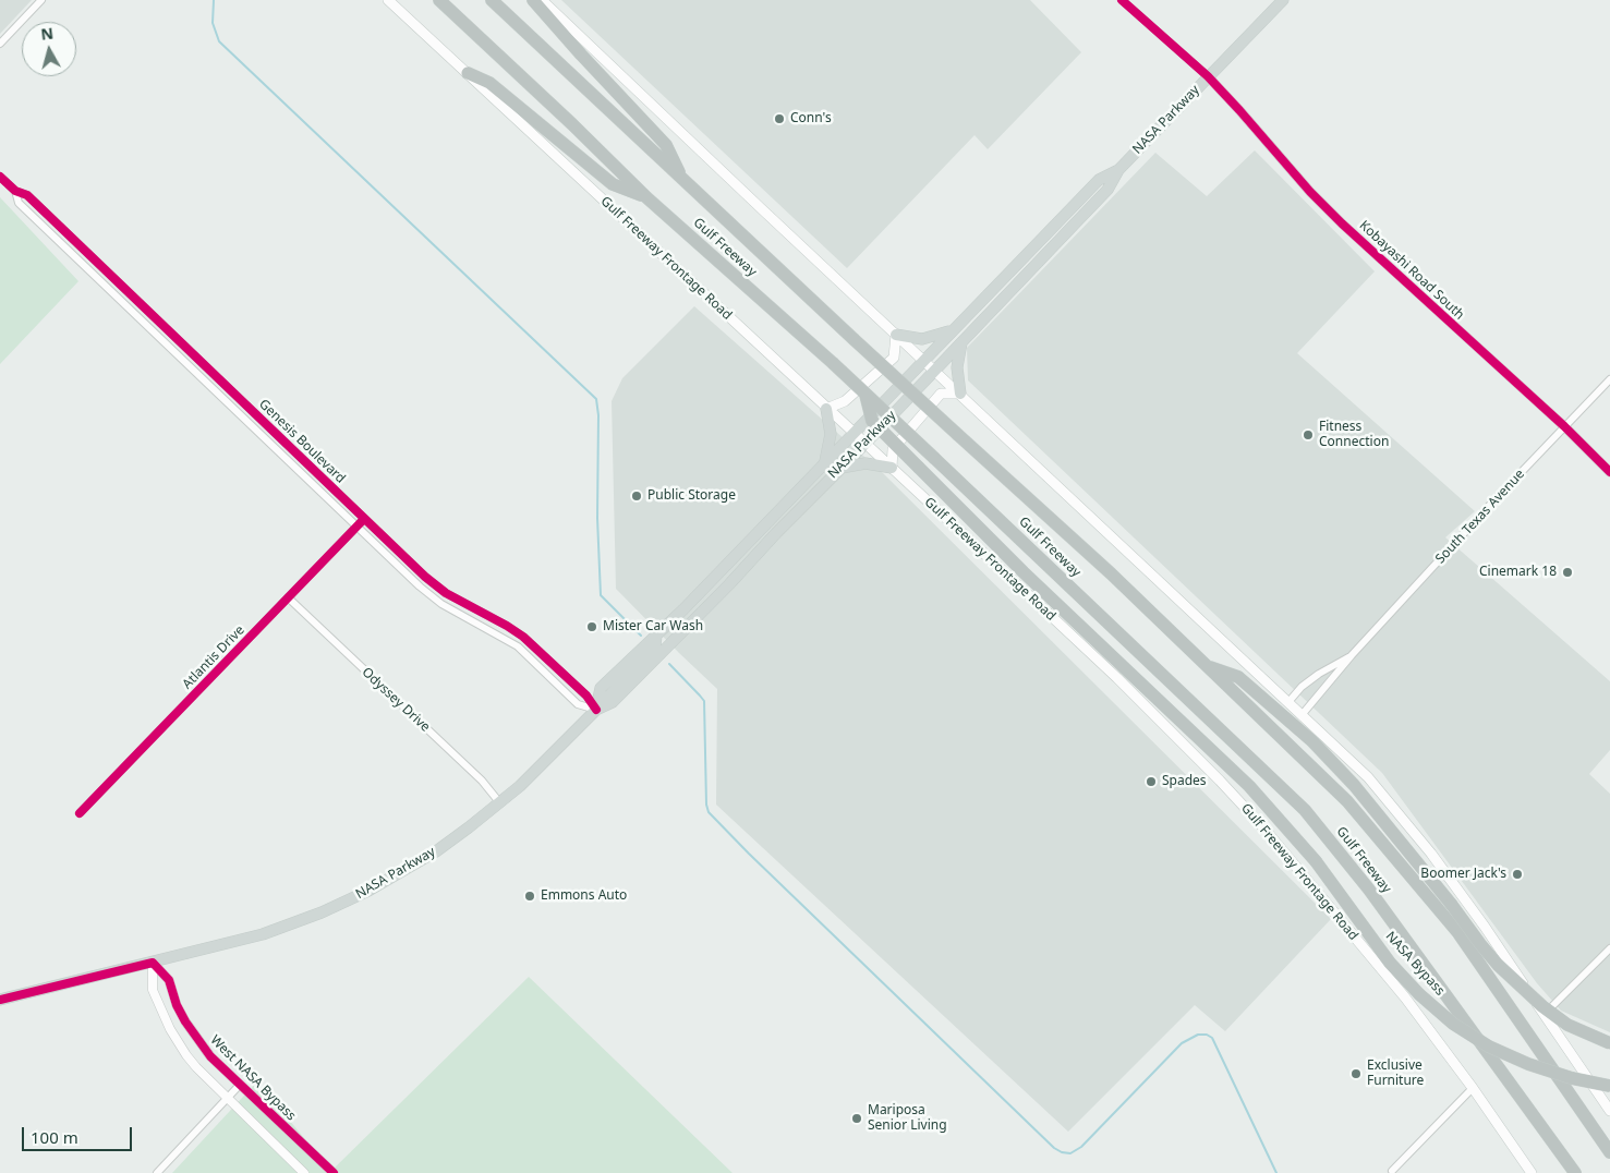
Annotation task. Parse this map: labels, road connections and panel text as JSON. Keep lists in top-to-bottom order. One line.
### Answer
{"streets":{"highway":["Gulf Freeway","NASA Bypass"],"main road":["NASA Parkway","Gulf Freeway Frontage Road"],"street":["Kobayashi Road South","Genesis Boulevard","South Texas Avenue","Atlantis Drive","Odyssey Drive","West NASA Bypass"]},"crossings":[["NASA Parkway","Gulf Freeway Frontage Road"],["NASA Parkway","Kobayashi Road South"],["NASA Parkway","Genesis Boulevard"],["NASA Parkway","Odyssey Drive"],["NASA Parkway","West NASA Bypass"],["Gulf Freeway","NASA Bypass"],["Kobayashi Road South","South Texas Avenue"],["Genesis Boulevard","Atlantis Drive"],["Atlantis Drive","Odyssey Drive"]],"places":["Conn's","Fitness Connection","Public Storage","Cinemark 18","Mister Car Wash","Spades","Boomer Jack's","Emmons Auto","Exclusive Furniture","Mariposa Senior Living"],"scale_bar":"100 m","north":"top"}
